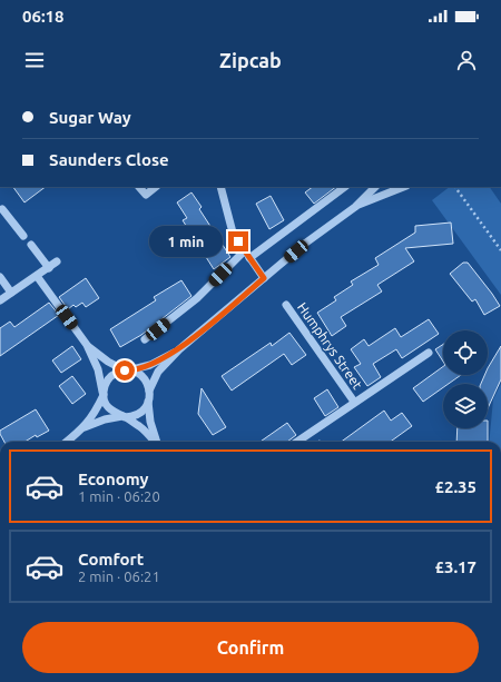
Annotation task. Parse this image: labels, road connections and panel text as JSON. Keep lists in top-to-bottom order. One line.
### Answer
{"streets":{"street":["Humphrys Street"]},"page":{"status":"06:18","header":"Zipcab","banner":["Sugar Way","Saunders Close"],"bubble":"1 min","list":[{"name":"Economy","note":"1 min · 06:20","value":"£2.35"},{"name":"Comfort","note":"2 min · 06:21","value":"£3.17"}],"buttons":"Confirm"}}
